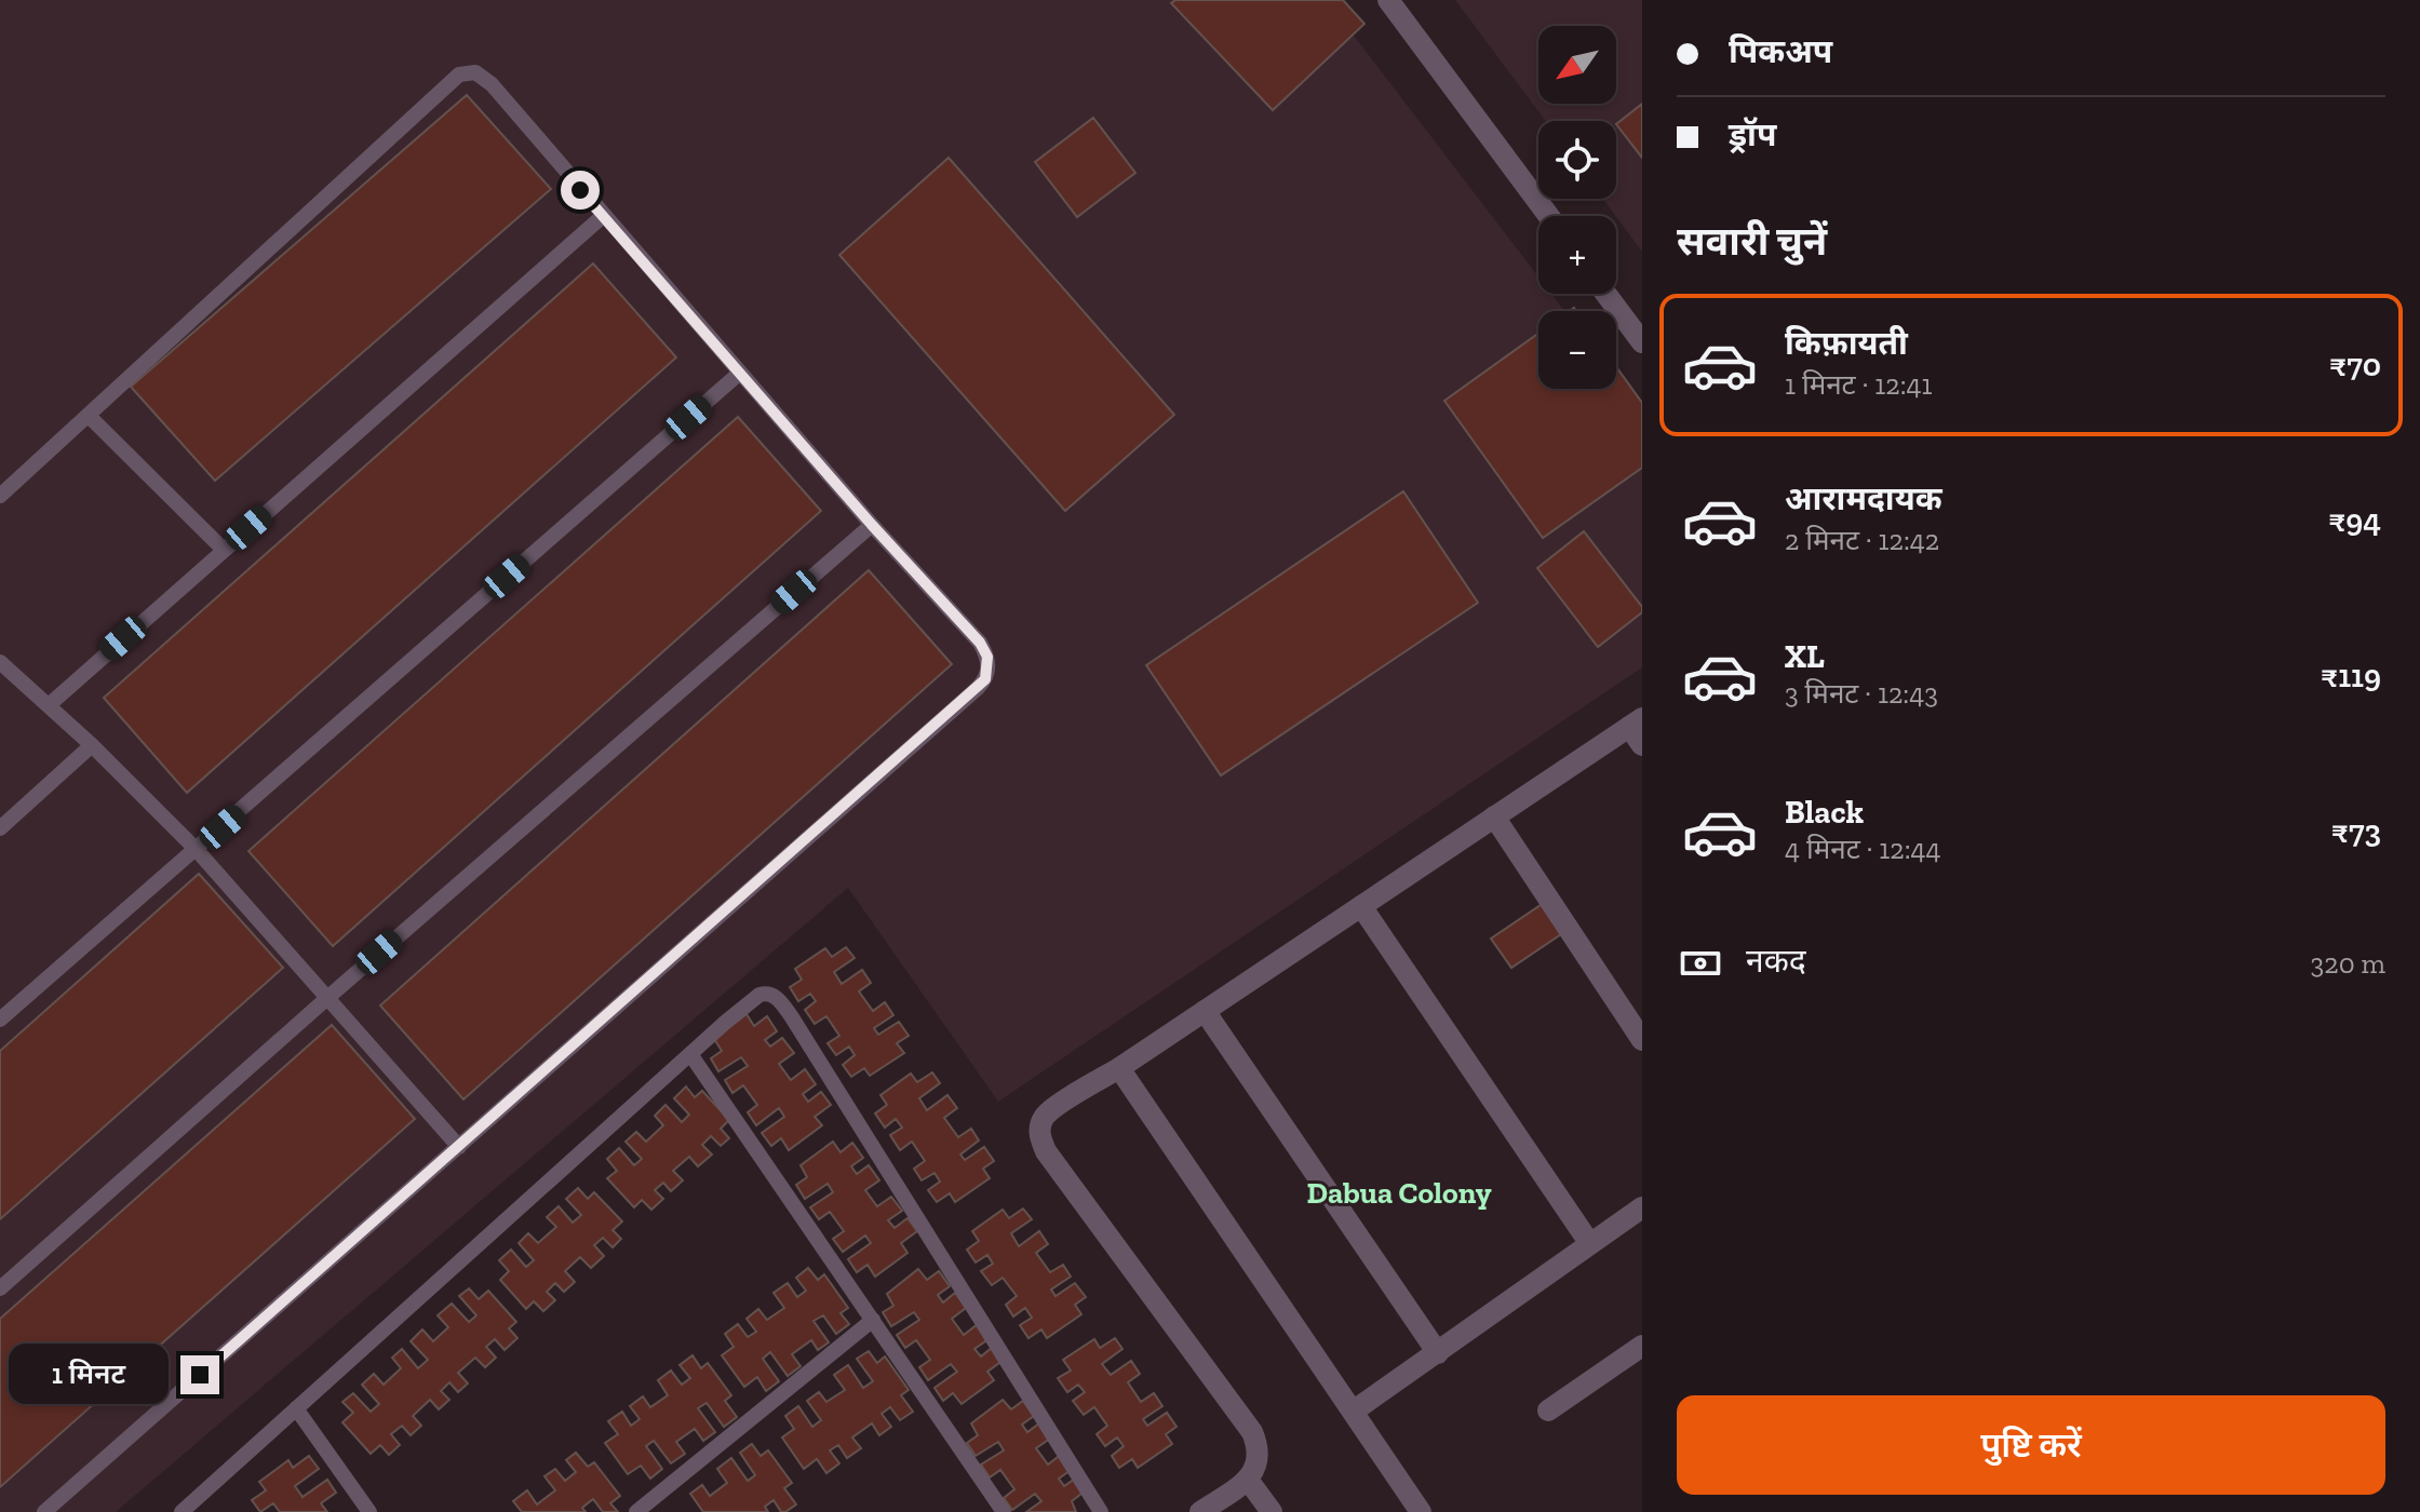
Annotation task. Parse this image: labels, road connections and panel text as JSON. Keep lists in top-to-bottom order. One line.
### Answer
{"districts":["Dabua Colony"],"north":"bottom left","page":{"banner":["पिकअप","ड्रॉप"],"map_buttons":["+","−"],"heading":"सवारी चुनें","list":[{"name":"किफ़ायती","note":"1 मिनट · 12:41","value":"₹70"},{"name":"आरामदायक","note":"2 मिनट · 12:42","value":"₹94"},{"name":"XL","note":"3 मिनट · 12:43","value":"₹119"},{"name":"Black","note":"4 मिनट · 12:44","value":"₹73"}],"pay":["नकद","320 m"],"bubble":"1 मिनट","buttons":"पुष्टि करें"}}
